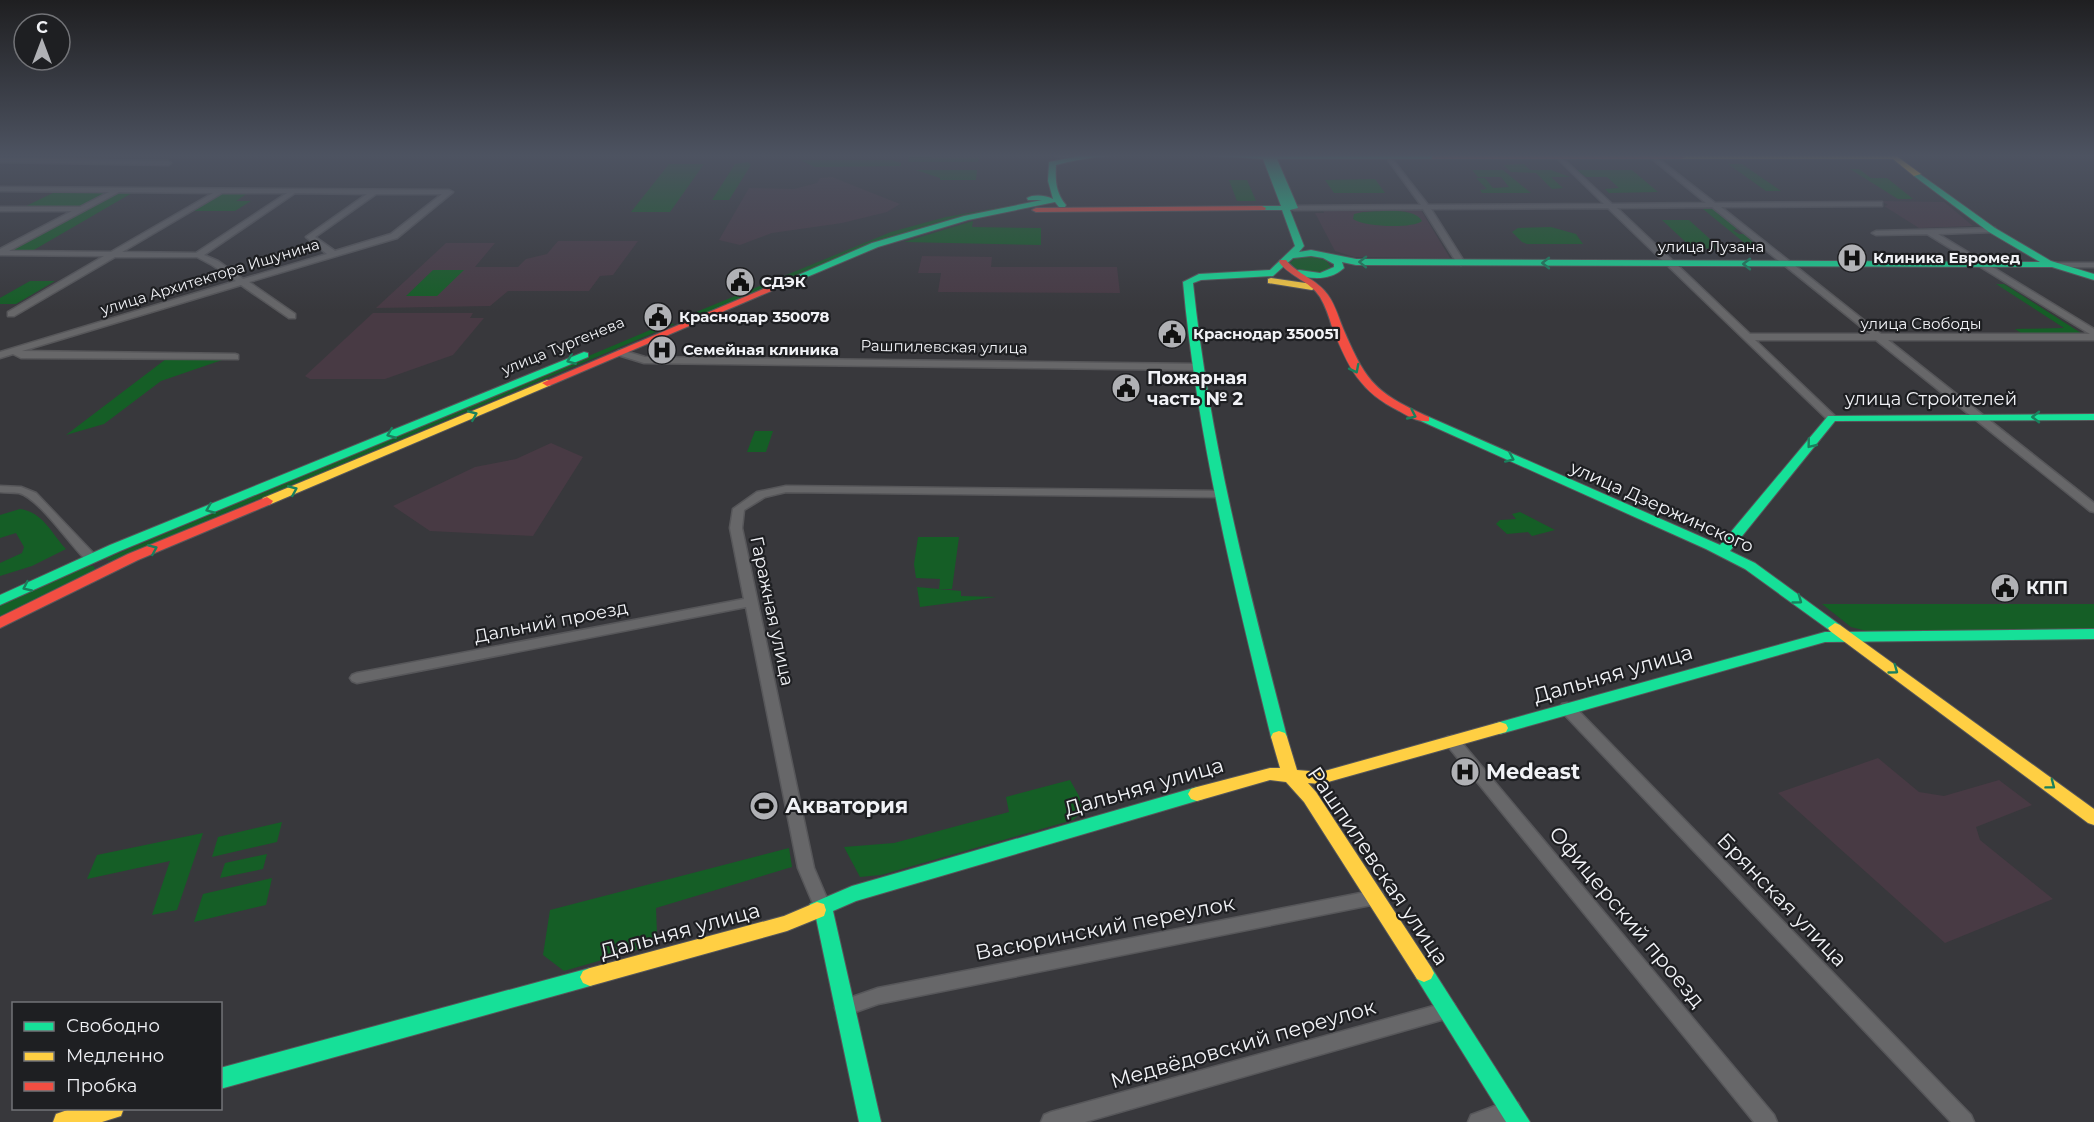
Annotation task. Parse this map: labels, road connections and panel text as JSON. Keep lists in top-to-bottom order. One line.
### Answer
{"streets":{"main road":["улица Лузана","улица Тургенева","Рашпилевская улица","улица Строителей","улица Дзержинского","Гаражная улица","Дальняя улица"],"street":["улица Архитектора Ишунина","улица Свободы","Дальний проезд","Брянская улица","Офицерский проезд","Васюринский переулок","Медвёдовский переулок"]},"crossings":[["улица Тургенева","Рашпилевская улица"],["Рашпилевская улица","Гаражная улица"],["Рашпилевская улица","Дальняя улица"],["Рашпилевская улица","Васюринский переулок"],["Рашпилевская улица","Медвёдовский переулок"],["улица Строителей","улица Дзержинского"],["улица Дзержинского","Дальняя улица"],["Гаражная улица","Дальний проезд"],["Гаражная улица","Дальняя улица"],["Гаражная улица","Васюринский переулок"],["Дальняя улица","Брянская улица"],["Дальняя улица","Офицерский проезд"]],"one_way":["улица Лузана","улица Строителей","улица Дзержинского"],"places":{"hospital":["Клиника Евромед","Семейная клиника","Medeast"],"public building":["СДЭК","Краснодар 350078","Краснодар 350051","Пожарная часть № 2","КПП"],"sports":["Акватория"]},"legend":["Свободно","Медленно","Пробка"],"north":"top"}
